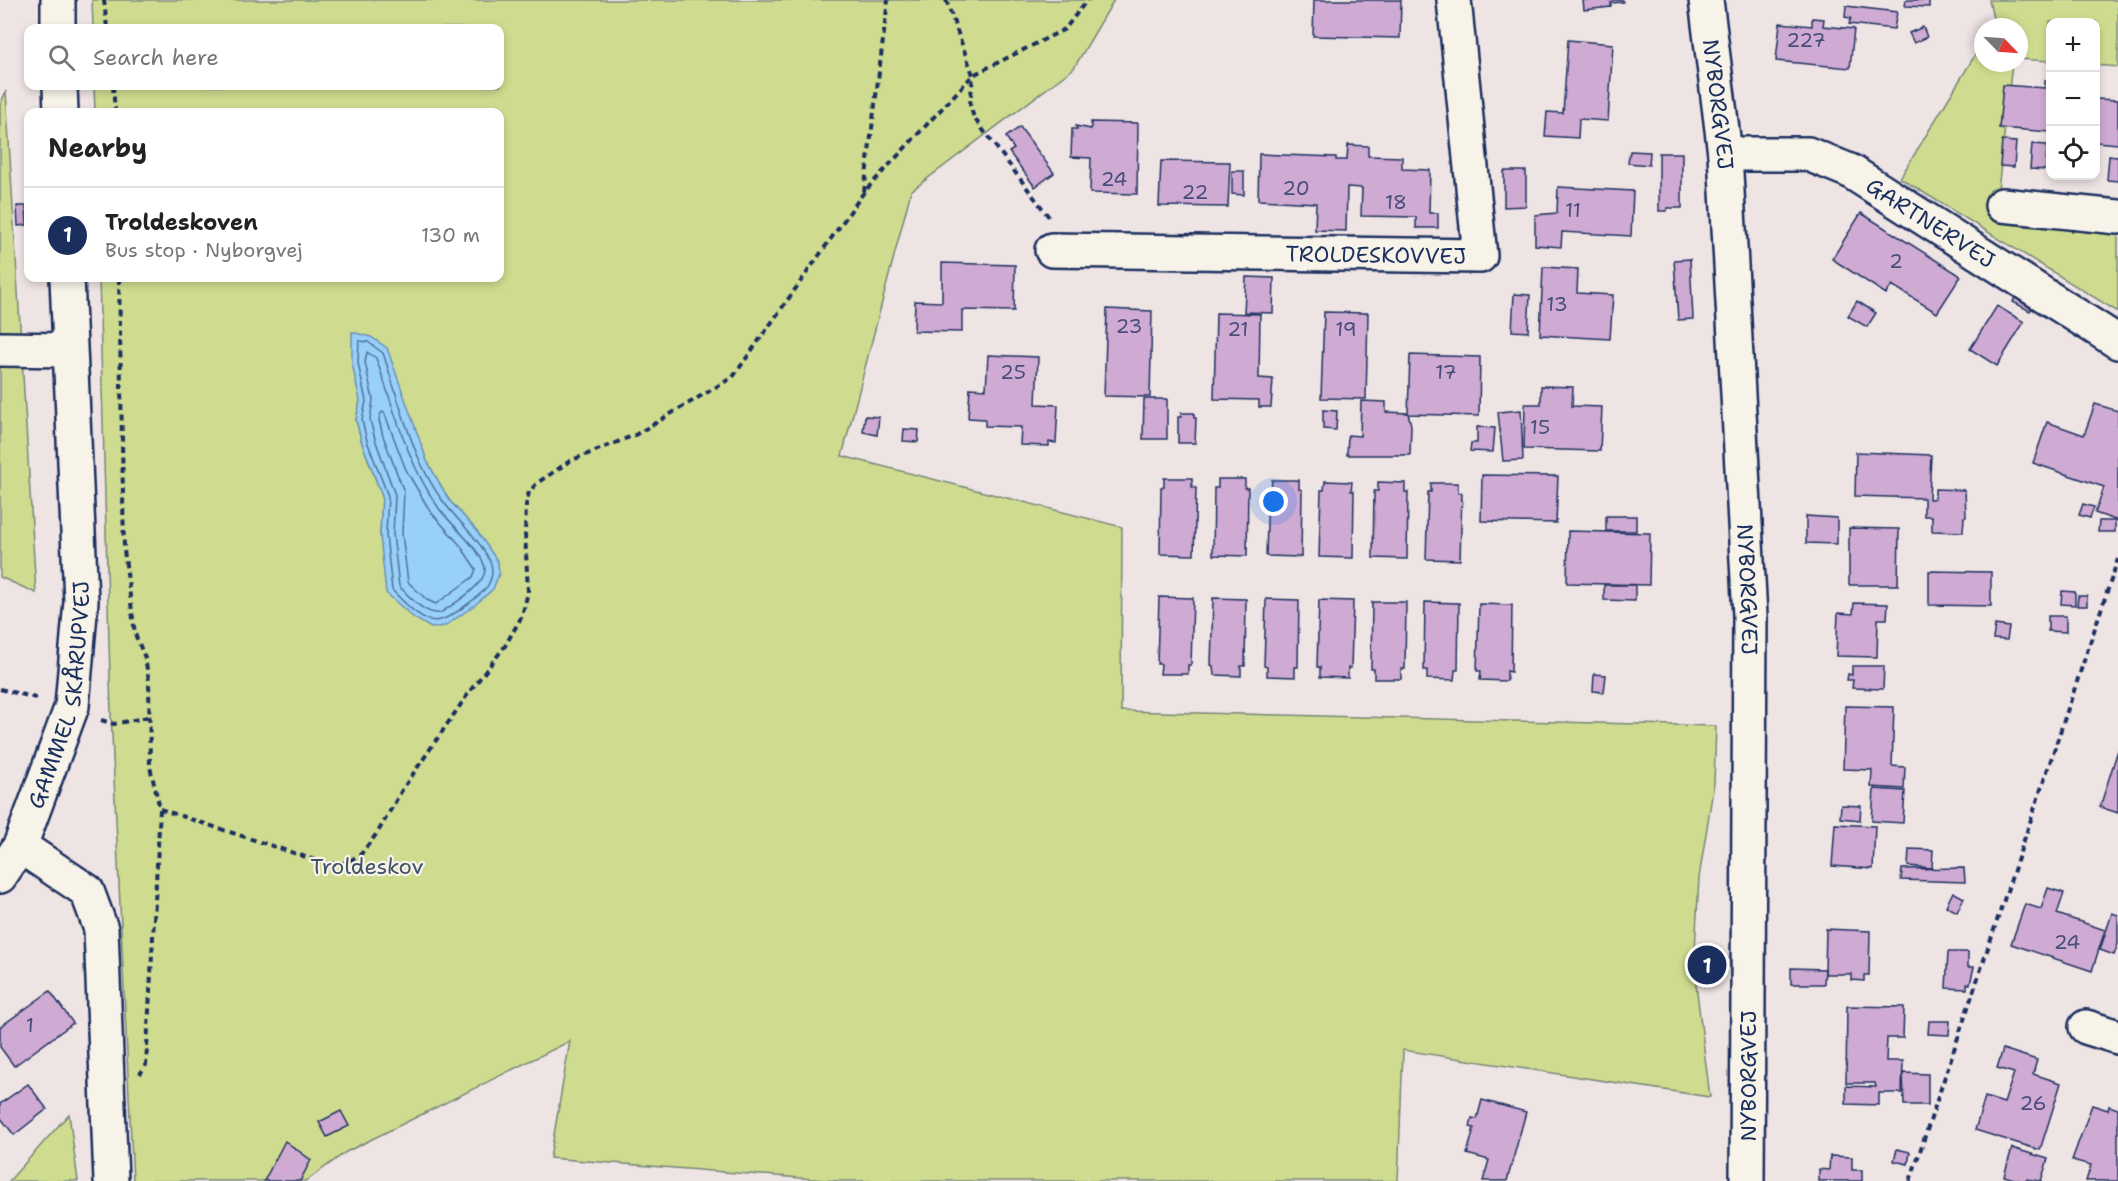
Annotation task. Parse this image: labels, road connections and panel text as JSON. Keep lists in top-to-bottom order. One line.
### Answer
{"streets":{"street":["NYBORGVEJ","GARTNERVEJ","TROLDESKOVVEJ","GAMMEL SKÅRUPVEJ"]},"crossings":[["NYBORGVEJ","GARTNERVEJ"]],"parks":["Troldeskov"],"house_numbers":["227","24","20","22","18","11","2","13","23","21","19","25","17","15","24","1","26"],"north":"bottom right","page":{"map_buttons":["+","−"],"search":"Search here","heading":"Nearby","list":[{"mark":"1","name":"Troldeskoven","note":"Bus stop · Nyborgvej","value":"130 m"}],"pins":"1"}}
